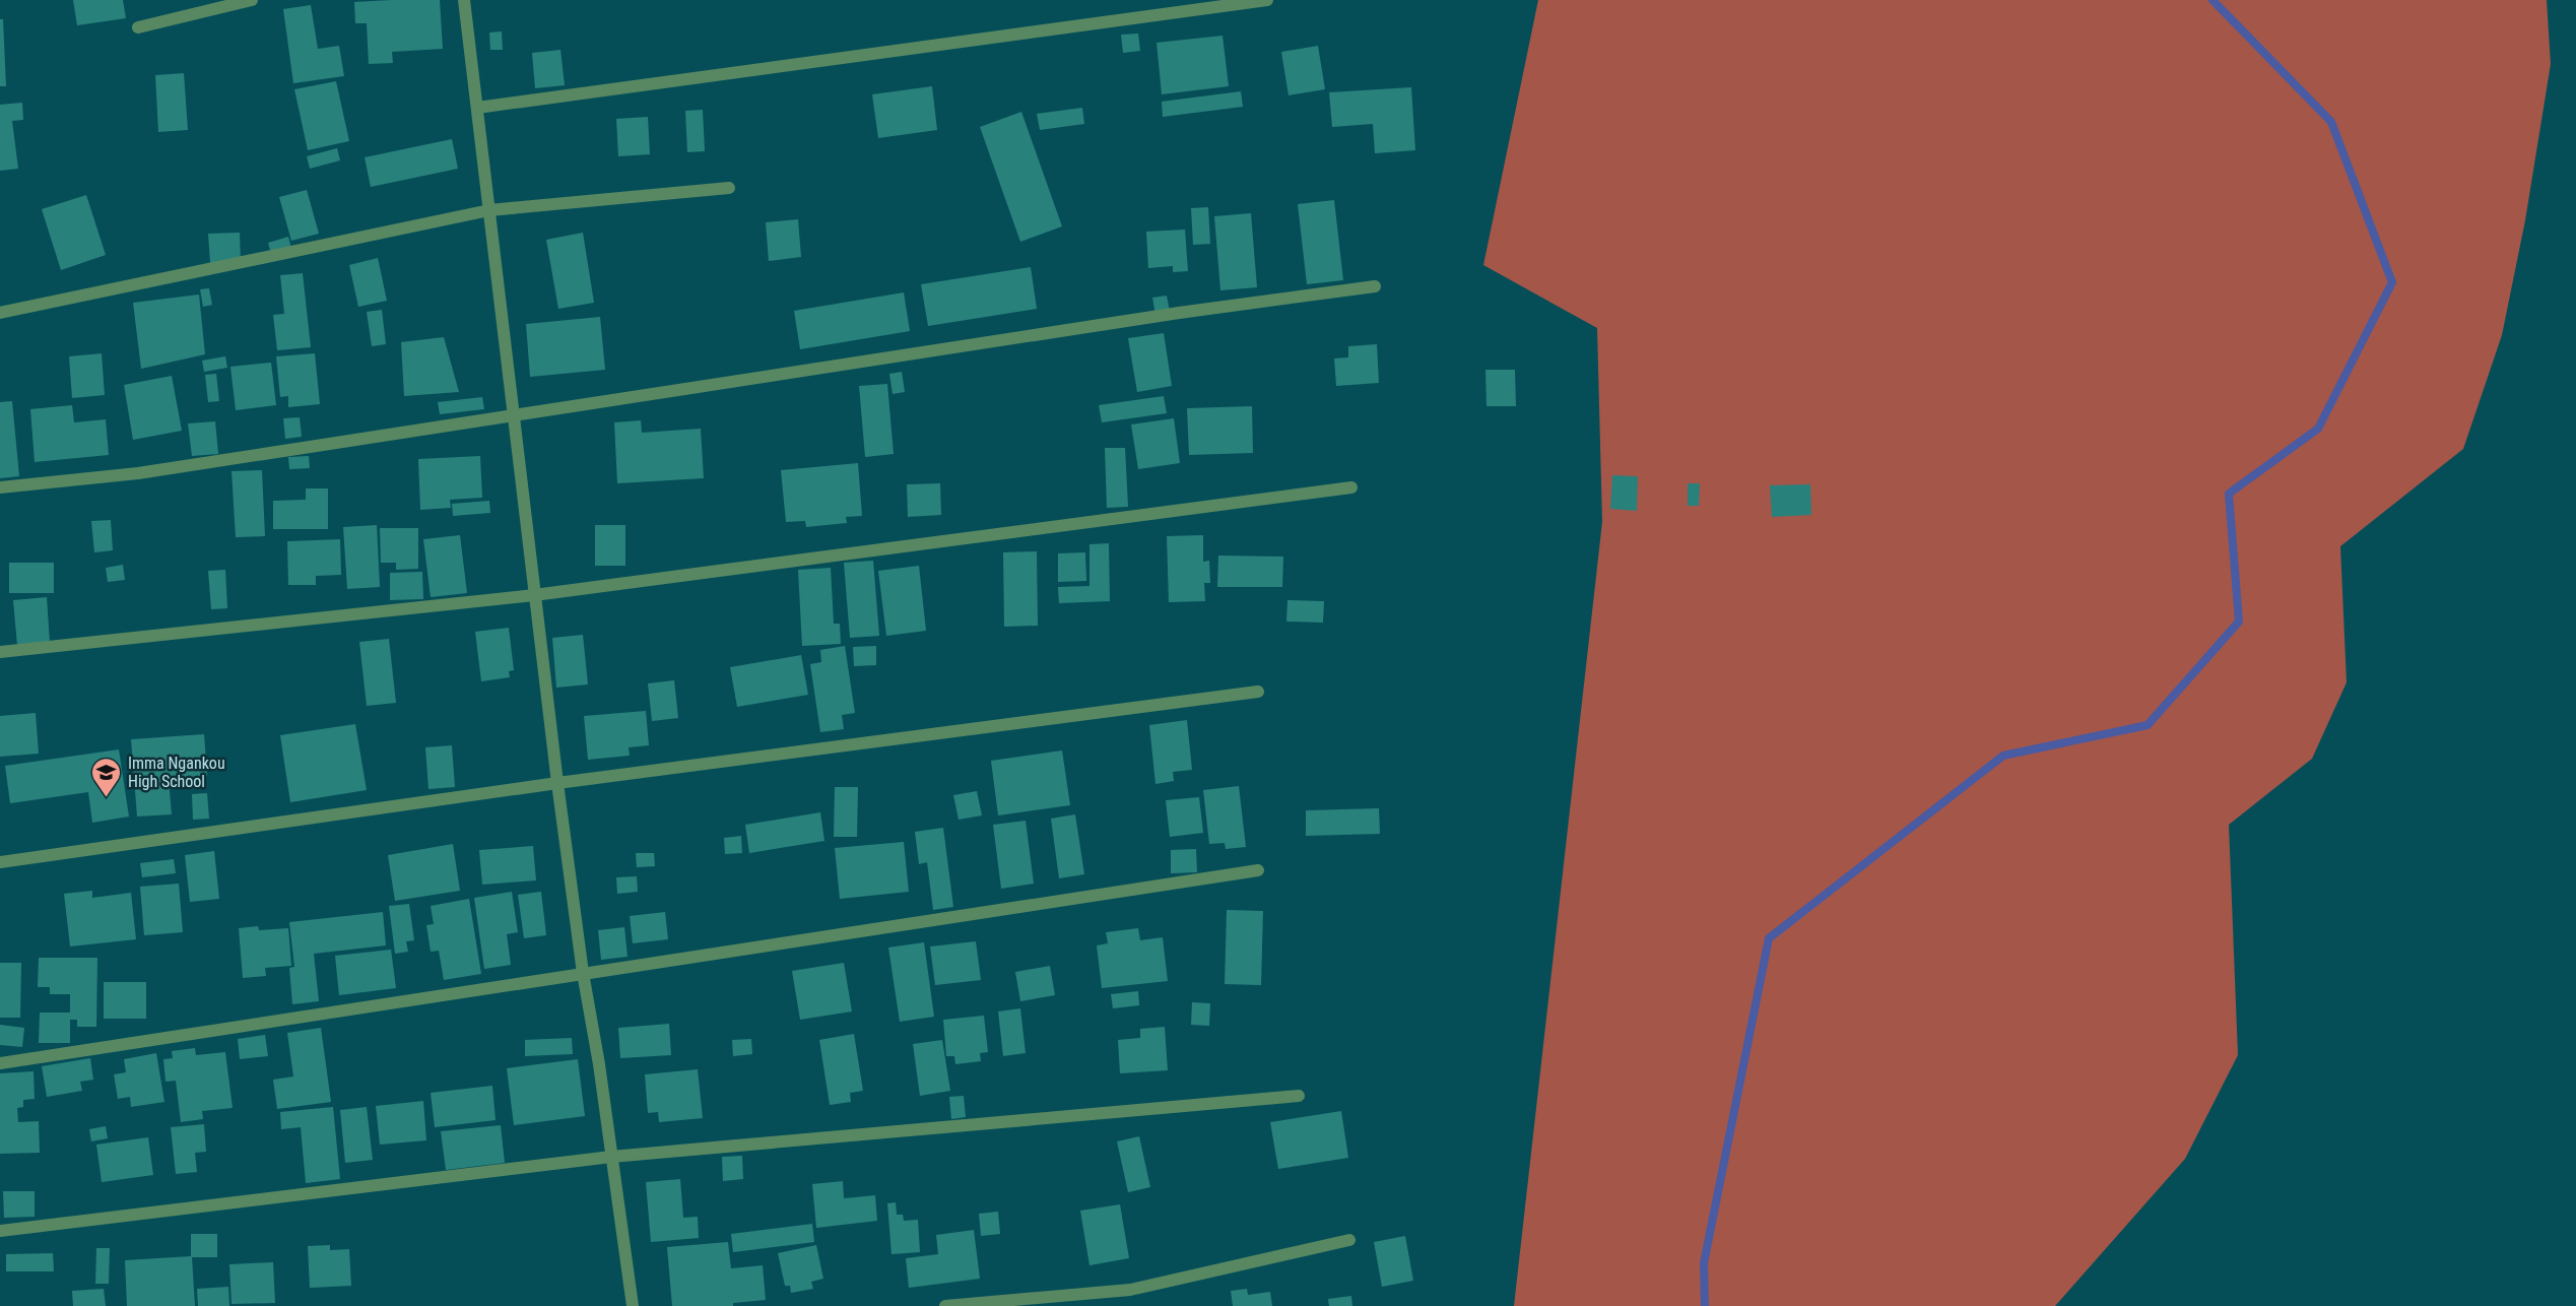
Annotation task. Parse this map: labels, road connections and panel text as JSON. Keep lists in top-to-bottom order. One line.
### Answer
{"places":{"school or university":["Imma Ngankou High School"]}}
